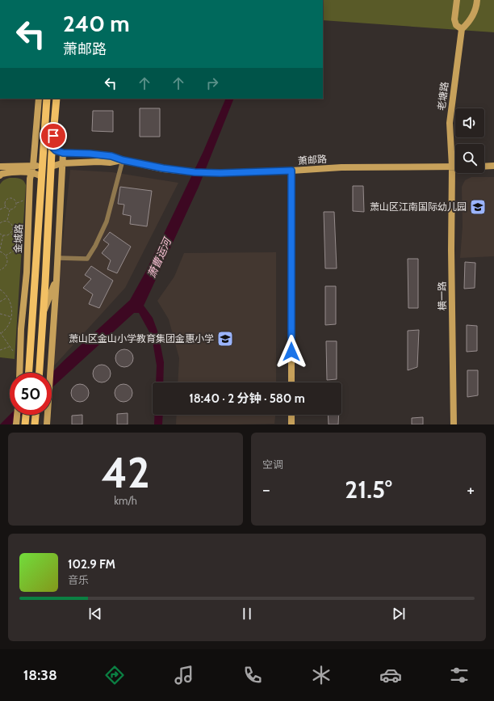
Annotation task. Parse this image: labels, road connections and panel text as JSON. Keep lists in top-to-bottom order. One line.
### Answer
{"streets":{"main road":["老塘路","萧邮路","金城路","横一路"]},"crossings":[["老塘路","萧邮路"],["老塘路","横一路"],["萧邮路","横一路"]],"water":["萧曹运河"],"places":{"school or university":["萧山区江南国际幼儿园","萧山区金山小学教育集团金惠小学"]},"page":{"turn":["240 m","萧邮路"],"limit":"50","trip":"18:40 · 2 分钟 · 580 m","tile":[["42","km/h"],"空调"],"heat":["−","21.5°","+"],"song":["102.9 FM","音乐"],"tabs":"18:38"}}
